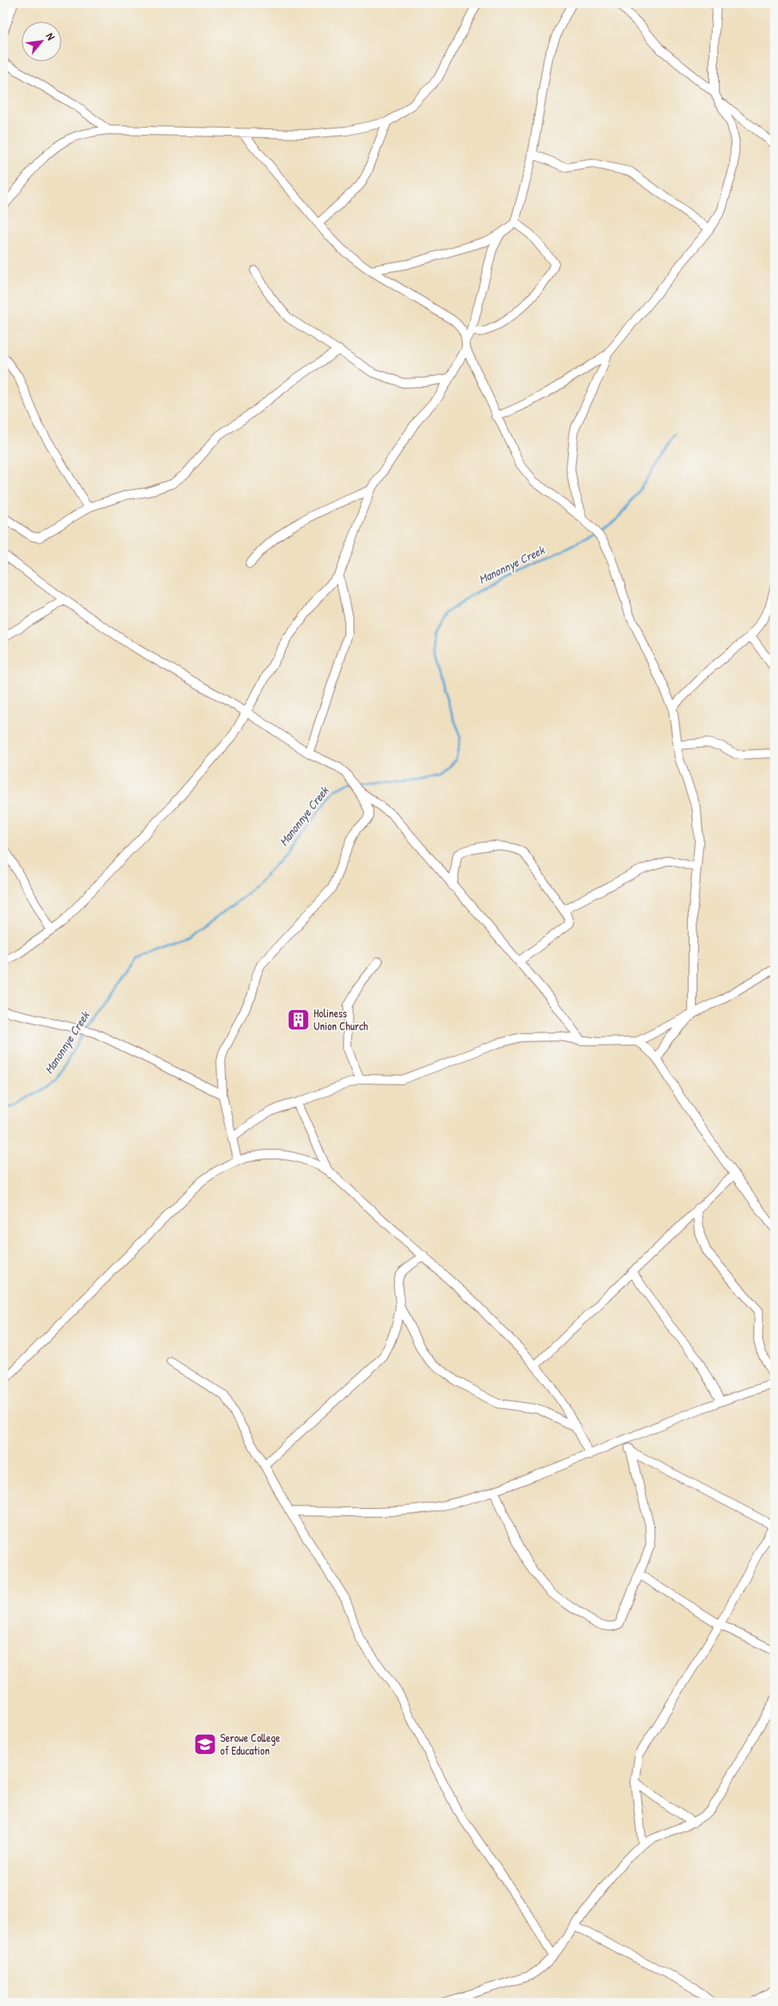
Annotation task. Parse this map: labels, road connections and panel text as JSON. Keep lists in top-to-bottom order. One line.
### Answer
{"water":["Manonnye Creek"],"places":{"building":["Holiness Union Church"],"school or university":["Serowe College of Education"]},"north":"top right"}
